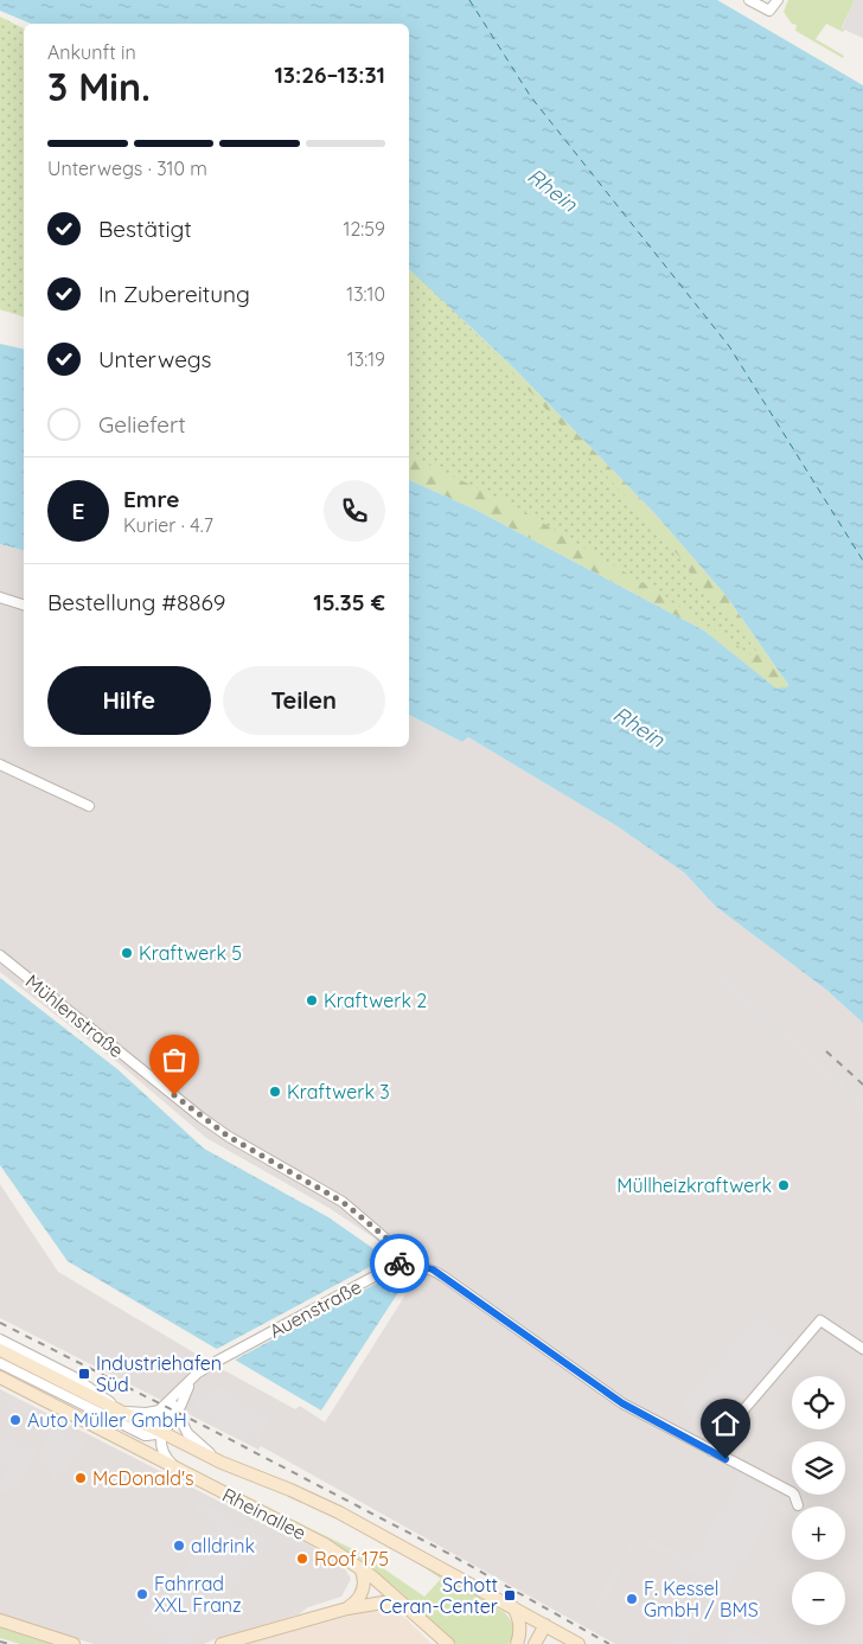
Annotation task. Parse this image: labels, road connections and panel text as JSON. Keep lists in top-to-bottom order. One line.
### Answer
{"streets":{"main road":["Rheinallee"],"street":["Mühlenstraße","Auenstraße"]},"crossings":[["Mühlenstraße","Auenstraße"],["Auenstraße","Rheinallee"]],"water":["Rhein"],"places":{"other":["Kraftwerk 5","Kraftwerk 2","Kraftwerk 3","Müllheizkraftwerk","Auto Müller GmbH","McDonald's","alldrink","Roof 175","Fahrrad XXL Franz","F. Kessel GmbH / BMS"],"transit":["Industriehafen Süd","Schott Ceran-Center"]},"page":{"heading":["3 Min.","Ankunft in","13:26–13:31"],"panel":["Emre","Kurier · 4.7","Bestellung #8869","15.35 €"],"bar":"Unterwegs · 310 m","list":[["Bestätigt","12:59"],["In Zubereitung","13:10"],["Unterwegs","13:19"],"Geliefert"],"round":"E","buttons":["Hilfe","Teilen"],"map_buttons":["+","−"]}}
